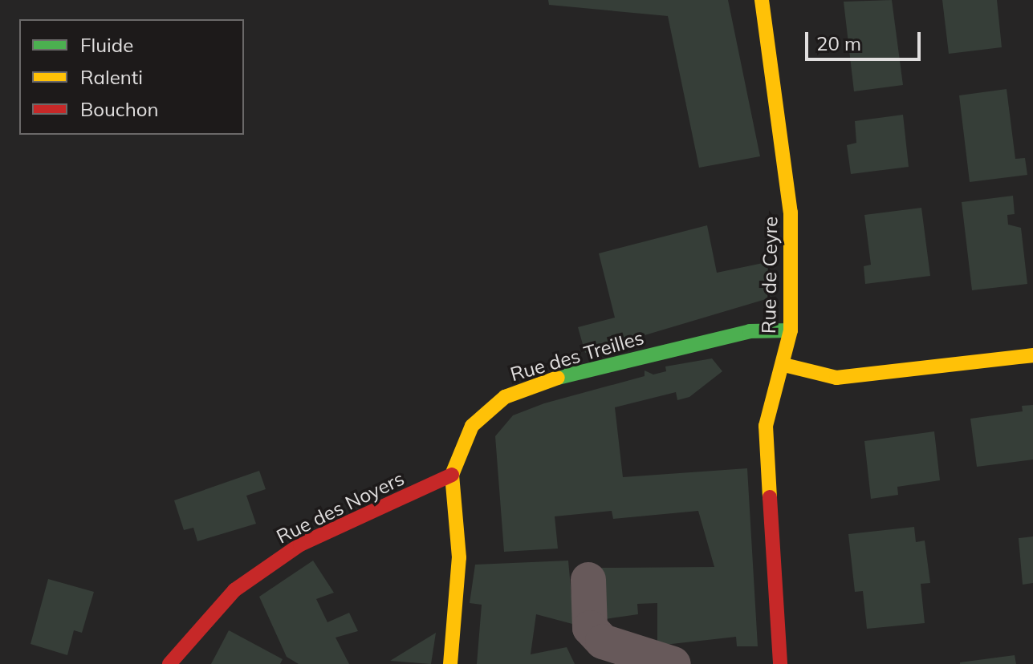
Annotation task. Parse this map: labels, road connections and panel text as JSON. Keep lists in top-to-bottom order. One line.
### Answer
{"streets":{"street":["Rue de Ceyre","Rue des Treilles","Rue des Noyers"]},"crossings":[["Rue de Ceyre","Rue des Treilles"],["Rue des Treilles","Rue des Noyers"]],"legend":["Fluide","Ralenti","Bouchon"],"scale_bar":"20 m"}
